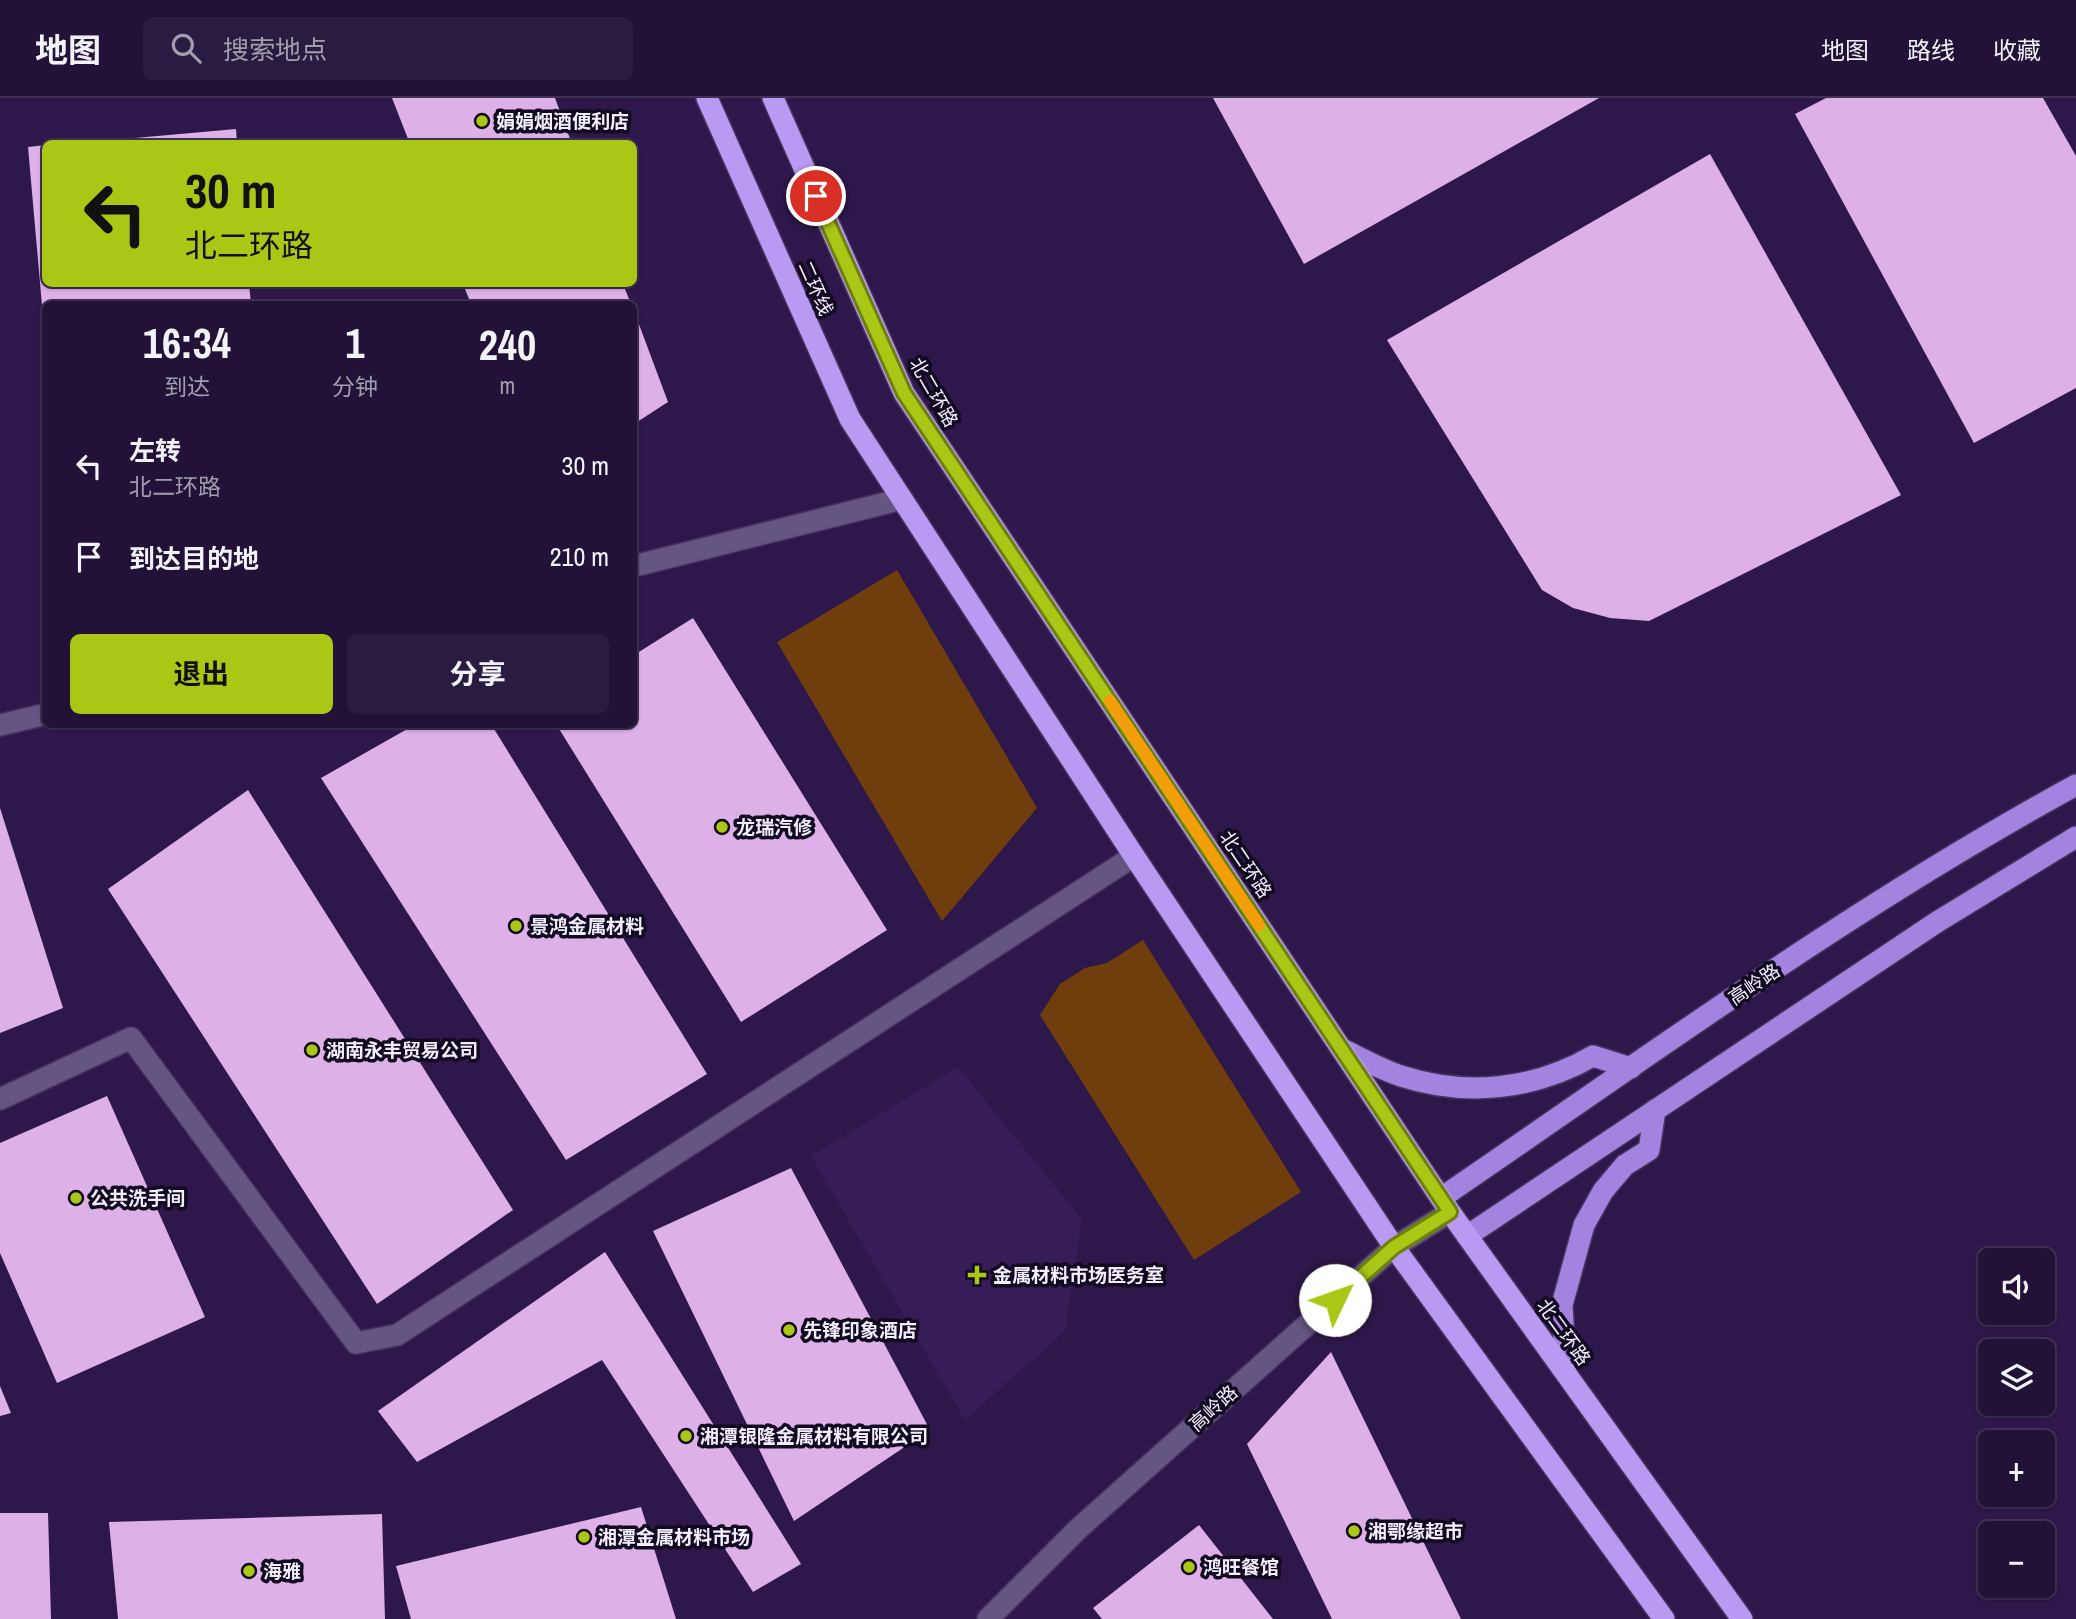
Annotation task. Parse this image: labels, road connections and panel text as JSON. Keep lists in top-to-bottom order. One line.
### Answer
{"streets":{"highway":["二环线","北二环路"],"main road":["高岭路"]},"crossings":[["北二环路","高岭路"]],"places":{"other":["娟娟烟酒便利店","龙瑞汽修","景鸿金属材料","湖南永丰贸易公司","公共洗手间","先锋印象酒店","湘潭银隆金属材料有限公司","湘鄂缘超市","湘潭金属材料市场","鸿旺餐馆","海雅"],"health":["金属材料市场医务室"]},"page":{"header":"地图","search":"搜索地点","nav":["地图","路线","收藏"],"turn":["30 m","北二环路"],"eta":["16:34","到达","1","分钟","240","m"],"list":[{"name":"左转","note":"北二环路","value":"30 m"},{"name":"到达目的地","value":"210 m"}],"buttons":["退出","分享"],"map_buttons":["+","−"]}}
